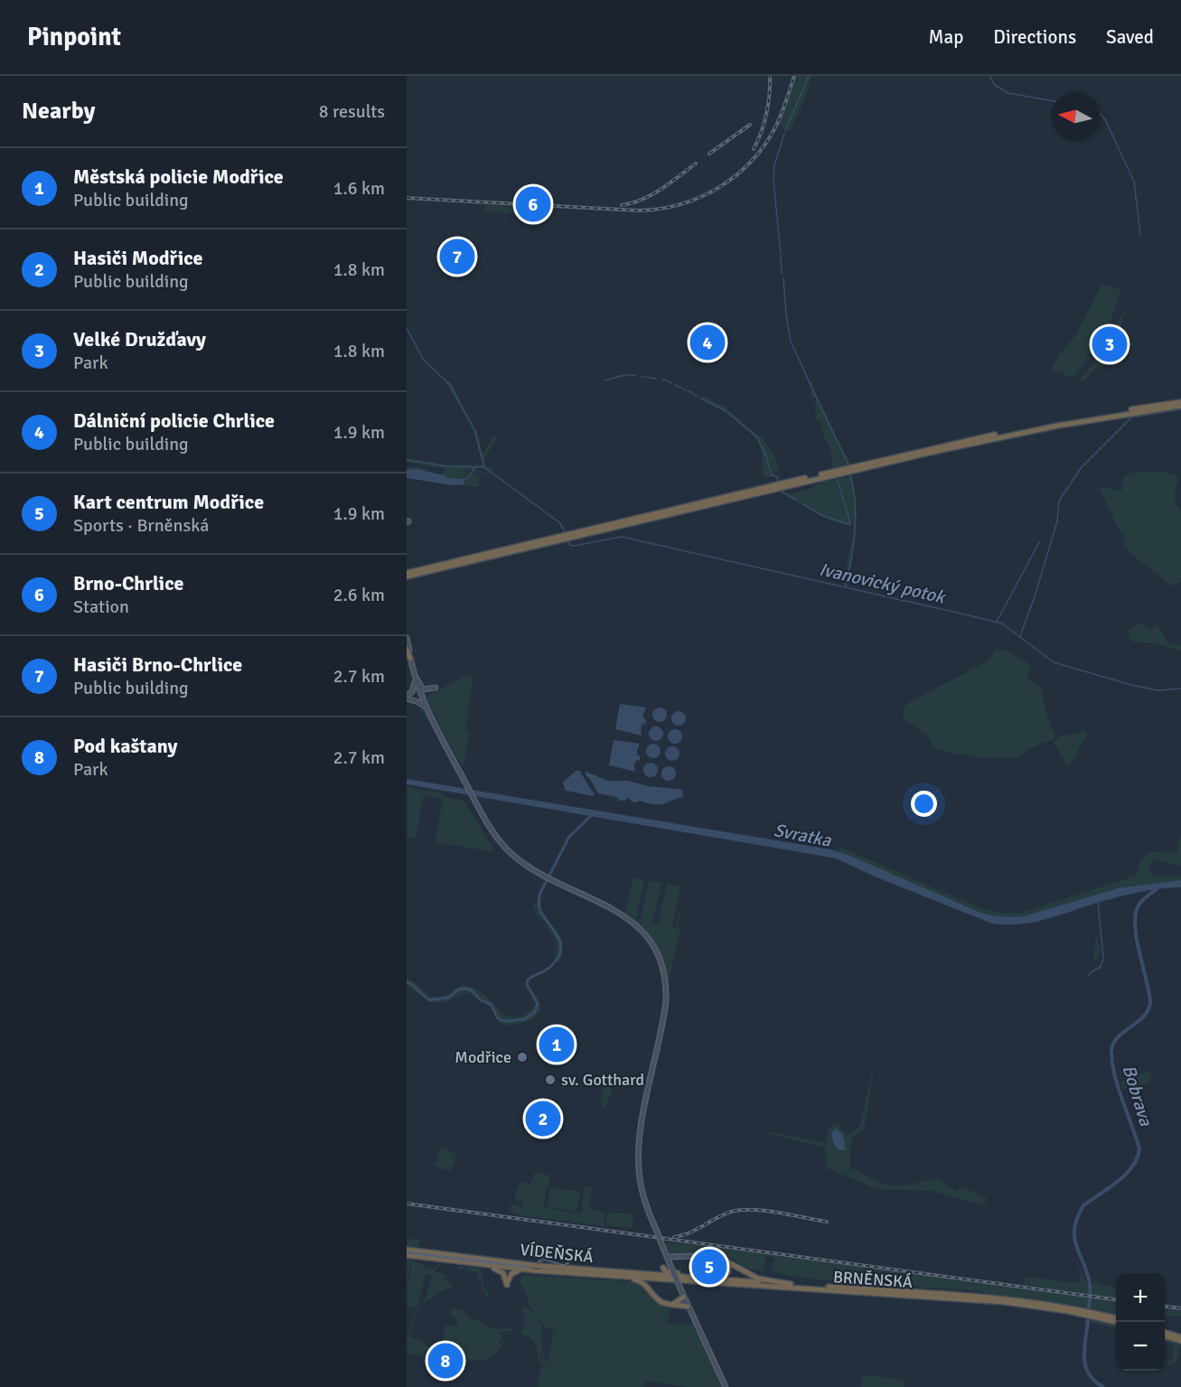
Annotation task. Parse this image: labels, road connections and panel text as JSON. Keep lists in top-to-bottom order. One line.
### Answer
{"streets":{"highway":["VÍDEŇSKÁ","BRNĚNSKÁ"]},"crossings":[["VÍDEŇSKÁ","BRNĚNSKÁ"]],"water":["Ivanovický potok","Svratka","Bobrava"],"places":["Modřice","sv. Gotthard"],"north":"left","page":{"header":"Pinpoint","nav":["Map","Directions","Saved"],"heading":["Nearby","8 results"],"list":[{"mark":"1","name":"Městská policie Modřice","note":"Public building","value":"1.6 km"},{"mark":"2","name":"Hasiči Modřice","note":"Public building","value":"1.8 km"},{"mark":"3","name":"Velké Družďavy","note":"Park","value":"1.8 km"},{"mark":"4","name":"Dálniční policie Chrlice","note":"Public building","value":"1.9 km"},{"mark":"5","name":"Kart centrum Modřice","note":"Sports · Brněnská","value":"1.9 km"},{"mark":"6","name":"Brno-Chrlice","note":"Station","value":"2.6 km"},{"mark":"7","name":"Hasiči Brno-Chrlice","note":"Public building","value":"2.7 km"},{"mark":"8","name":"Pod kaštany","note":"Park","value":"2.7 km"}],"pins":["6","7","4","3","1","2","5","8"],"map_buttons":["+","−"]}}
